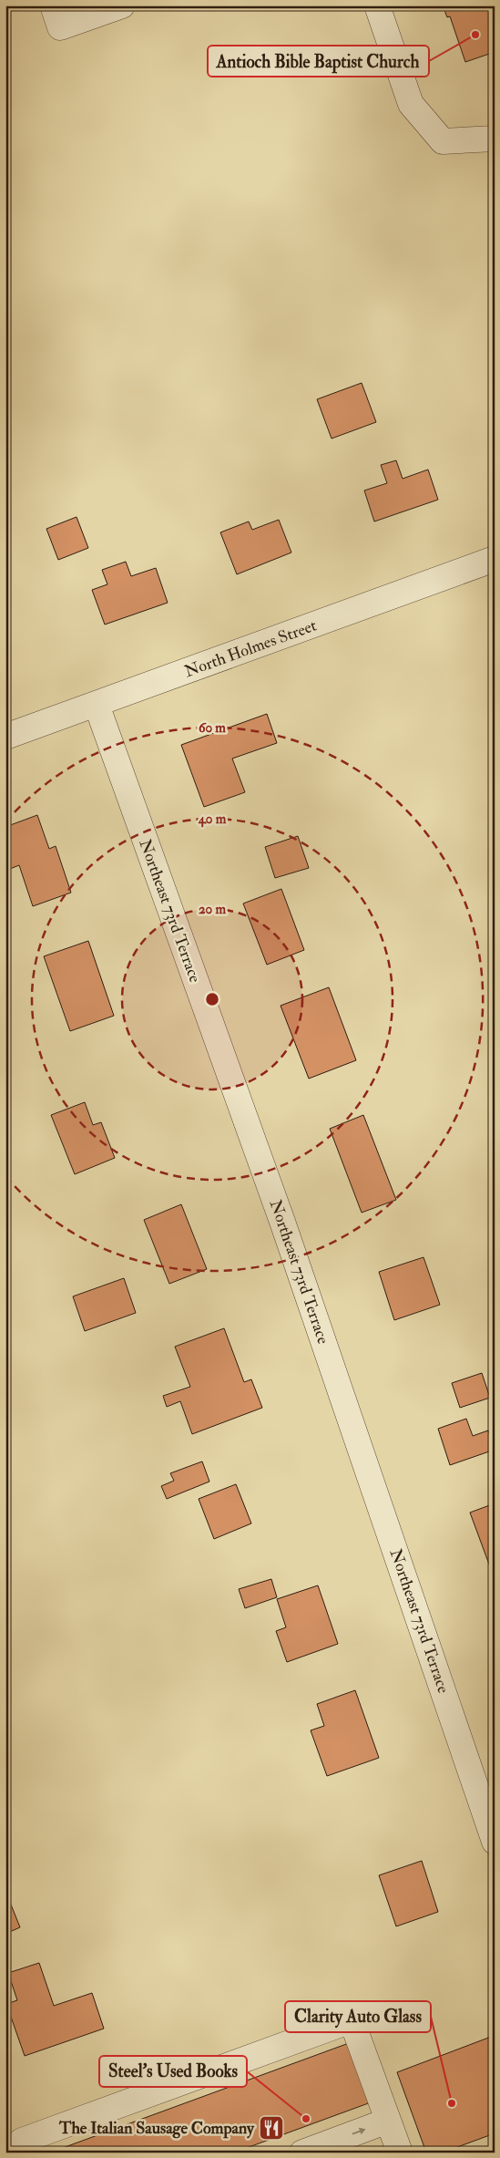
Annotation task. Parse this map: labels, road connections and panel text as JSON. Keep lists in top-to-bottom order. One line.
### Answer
{"streets":{"street":["North Holmes Street","Northeast 73rd Terrace"]},"crossings":[["North Holmes Street","Northeast 73rd Terrace"]],"places":{"other":["Antioch Bible Baptist Church","Clarity Auto Glass","Steel's Used Books"],"restaurant":["The Italian Sausage Company"]},"rings":["60 m","40 m","20 m"]}
